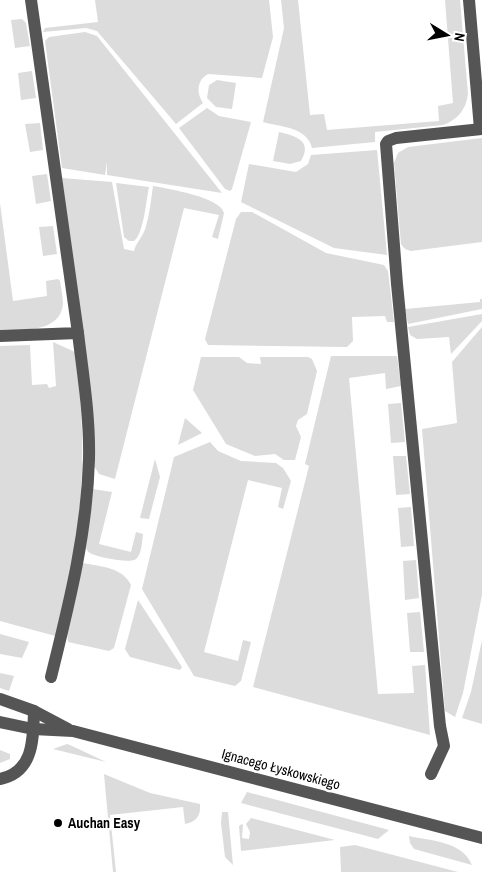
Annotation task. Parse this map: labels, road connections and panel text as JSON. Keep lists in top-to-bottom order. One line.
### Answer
{"streets":{"street":["Ignacego Łyskowskiego"]},"places":["Auchan Easy"],"north":"right"}
